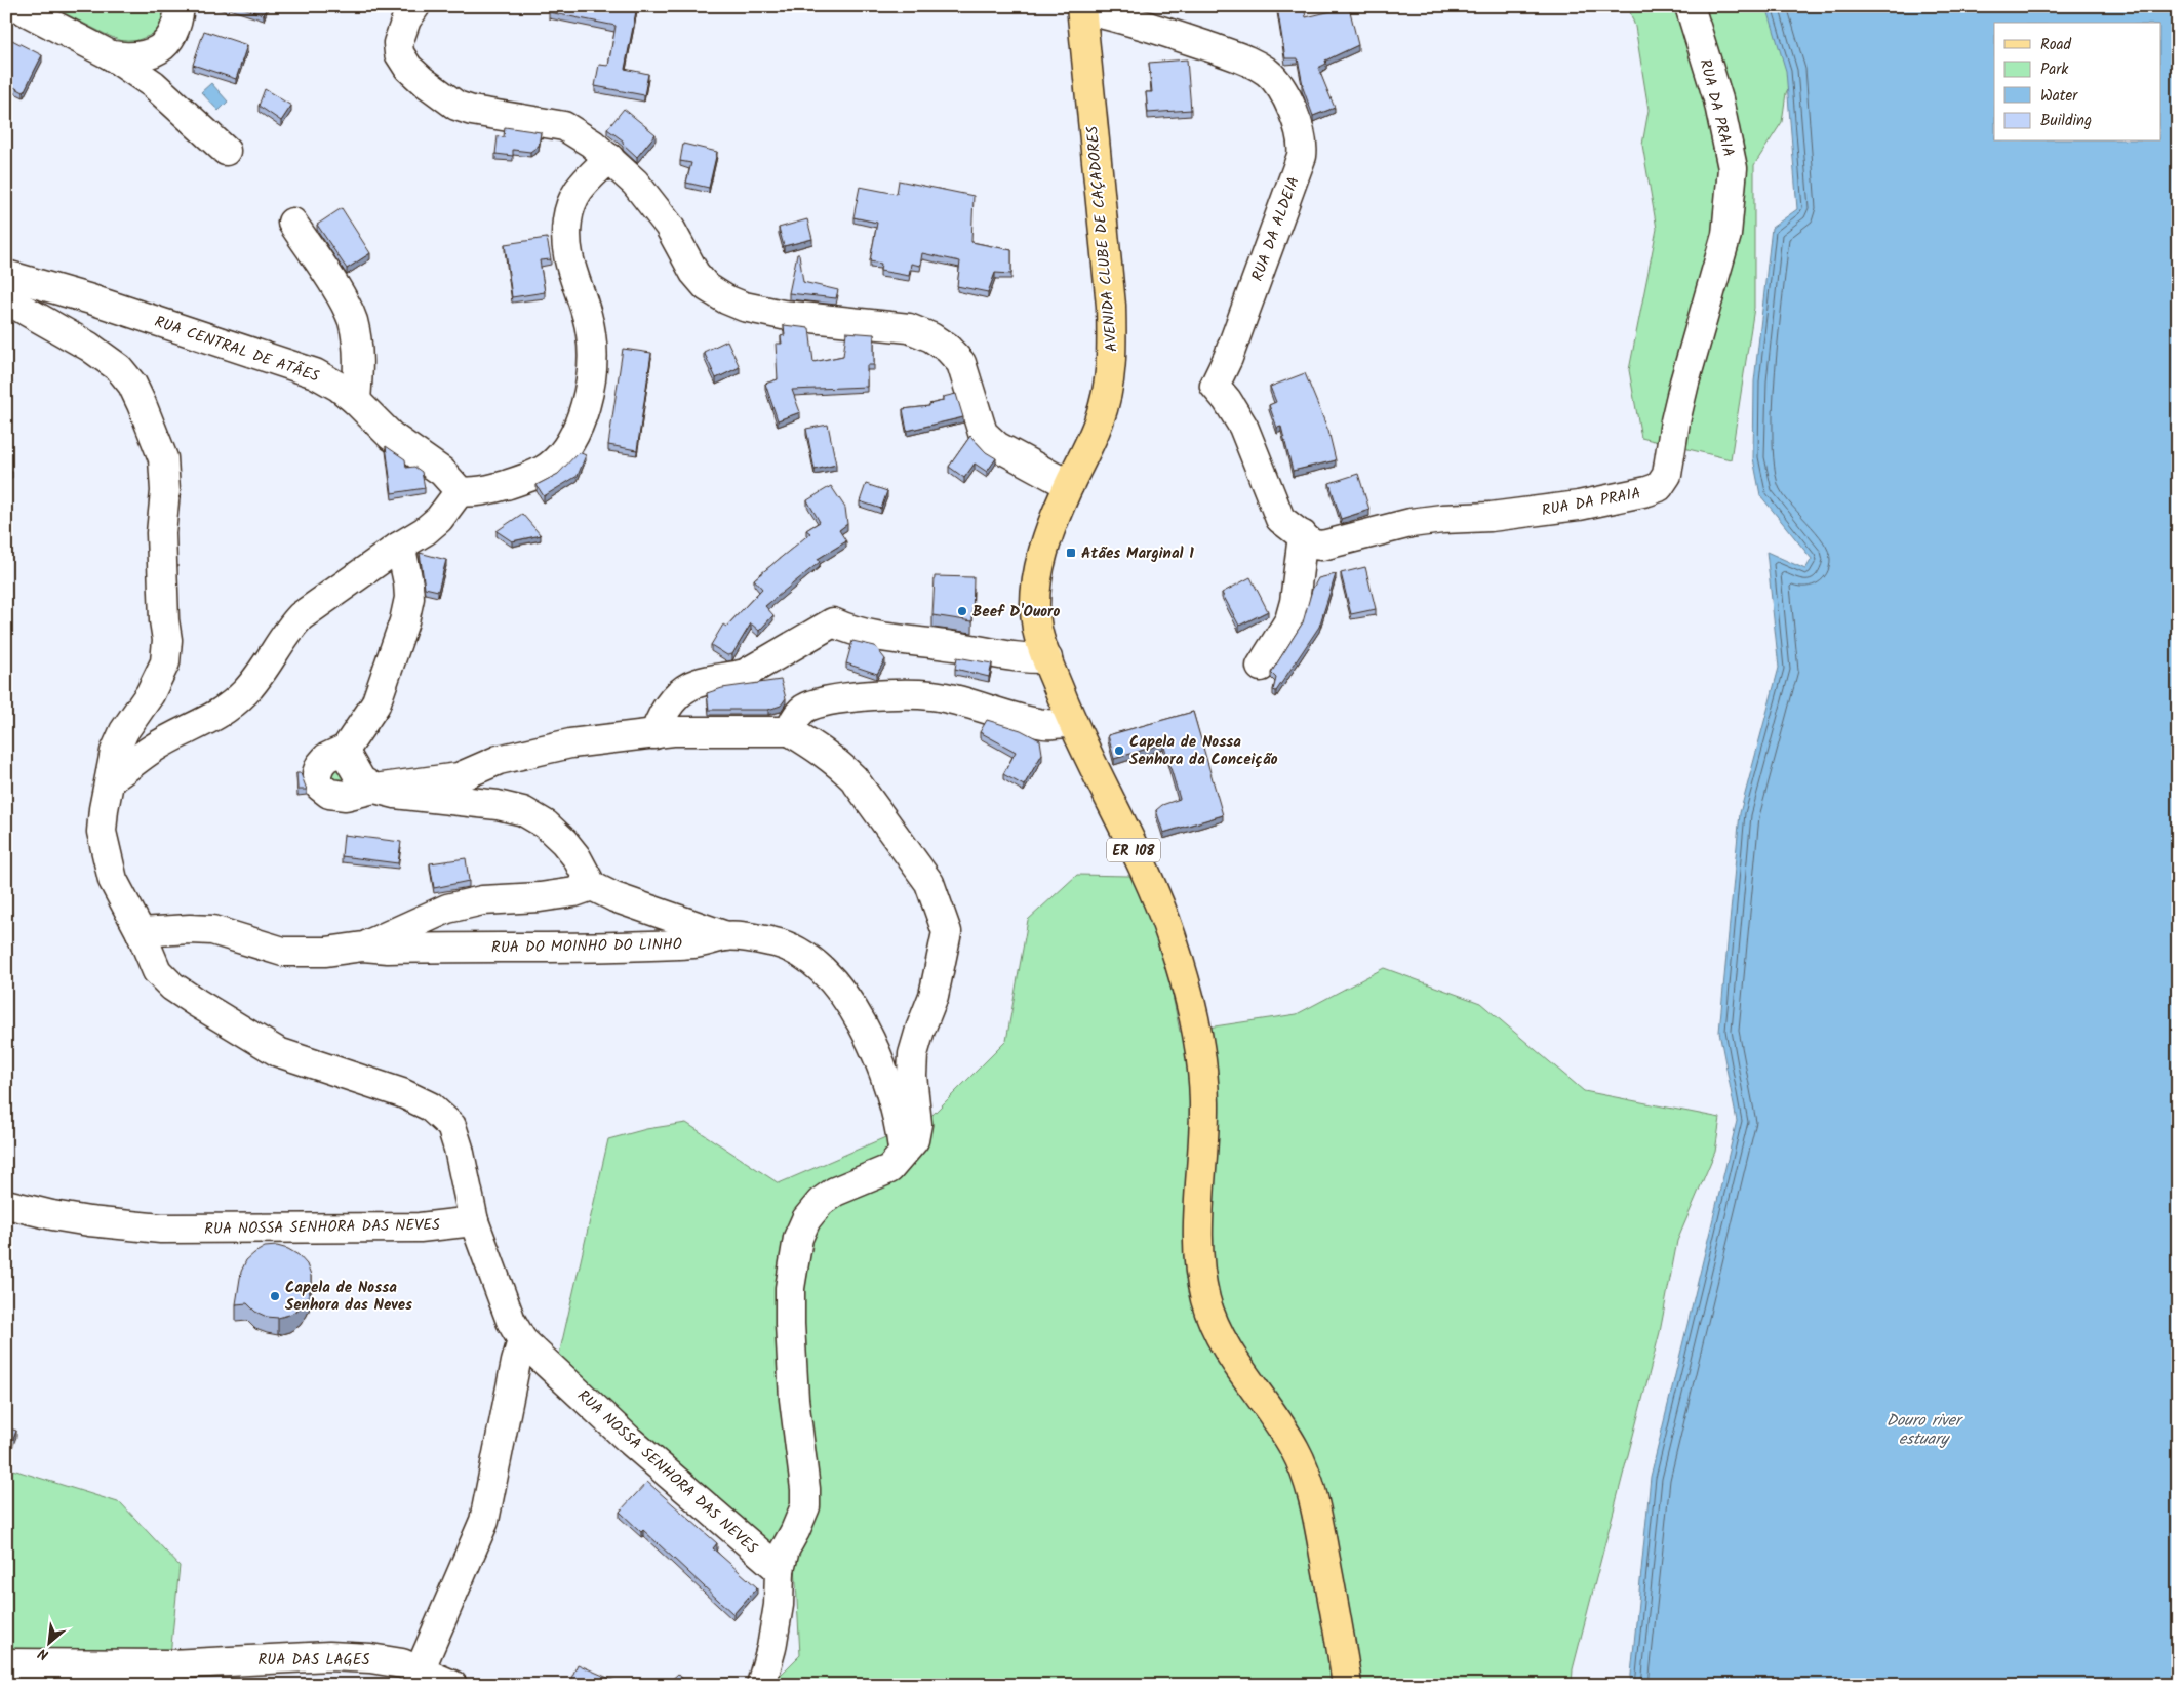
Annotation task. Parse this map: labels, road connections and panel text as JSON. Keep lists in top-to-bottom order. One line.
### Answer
{"streets":{"main road":["AVENIDA CLUBE DE CAÇADORES","ER 108"],"street":["RUA DA PRAIA","RUA DA ALDEIA","RUA CENTRAL DE ATÃES","RUA DO MOINHO DO LINHO","RUA NOSSA SENHORA DAS NEVES","RUA DAS LAGES"]},"crossings":[["RUA DA PRAIA","RUA DA ALDEIA"],["RUA DA ALDEIA","AVENIDA CLUBE DE CAÇADORES"]],"water":["Douro river estuary"],"places":{"transit":["Atães Marginal 1"],"other":["Beef D'Ouoro","Capela de Nossa Senhora da Conceição","Capela de Nossa Senhora das Neves"]},"legend":["Road","Park","Water","Building"],"north":"bottom left"}
